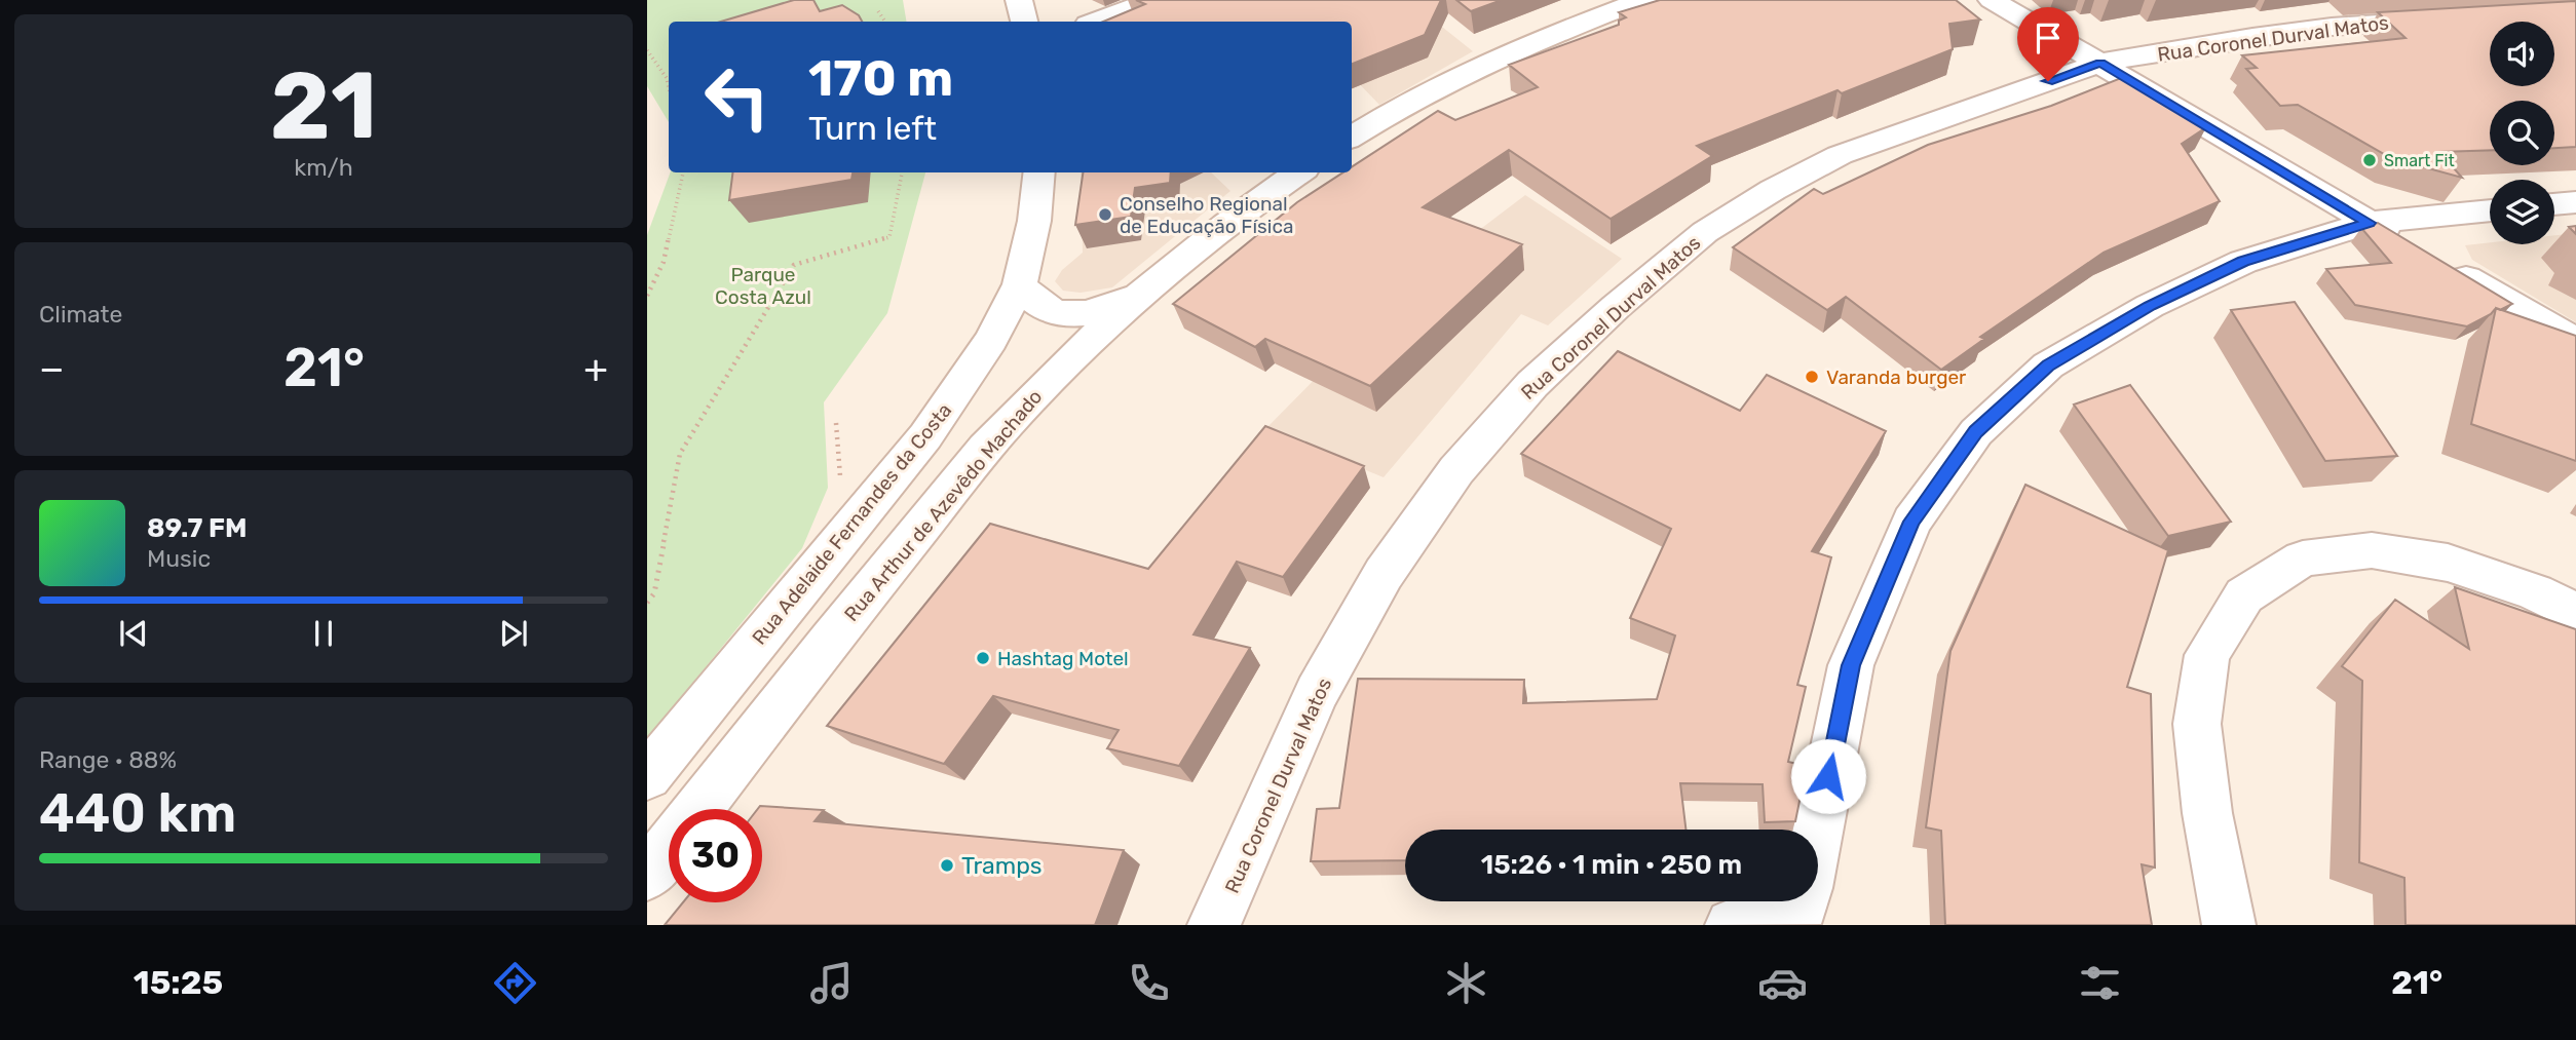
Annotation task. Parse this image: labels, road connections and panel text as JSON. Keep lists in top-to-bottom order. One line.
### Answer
{"streets":{"street":["Rua Coronel Durval Matos","Rua Arthur de Azevêdo Machado","Rua Adelaide Fernandes da Costa"]},"parks":["Parque Costa Azul"],"places":["Smart Fit","Conselho Regional de Educação Física","Varanda burger","Hashtag Motel","Tramps"],"page":{"tile":[["21","km/h"],"Climate",["Range · 88%","440 km"]],"turn":["170 m","Turn left"],"heat":["−","21°","+"],"song":["89.7 FM","Music"],"limit":"30","trip":"15:26 · 1 min · 250 m","tabs":["15:25","21°"]}}
